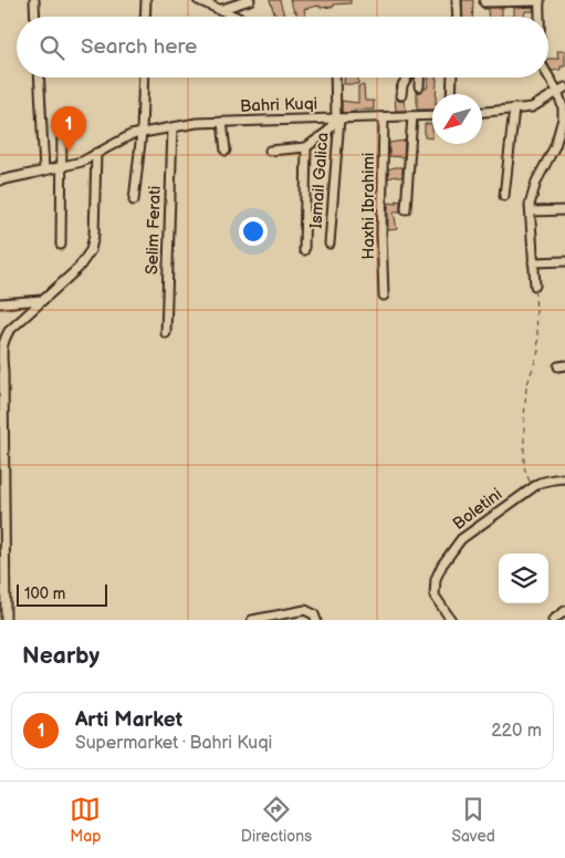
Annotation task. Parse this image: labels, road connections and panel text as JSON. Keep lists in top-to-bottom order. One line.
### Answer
{"streets":{"street":["Bahri Kuqi","Ismail Galica","Haxhi Ibrahimi","Selim Ferati","Boletini"]},"crossings":[["Bahri Kuqi","Ismail Galica"],["Bahri Kuqi","Haxhi Ibrahimi"],["Bahri Kuqi","Selim Ferati"]],"scale_bar":"100 m","north":"bottom left","page":{"search":"Search here","pins":"1","scale":"100 m","heading":"Nearby","list":[{"mark":"1","name":"Arti Market","note":"Supermarket · Bahri Kuqi","value":"220 m"}],"nav":["Map","Directions","Saved"]}}
